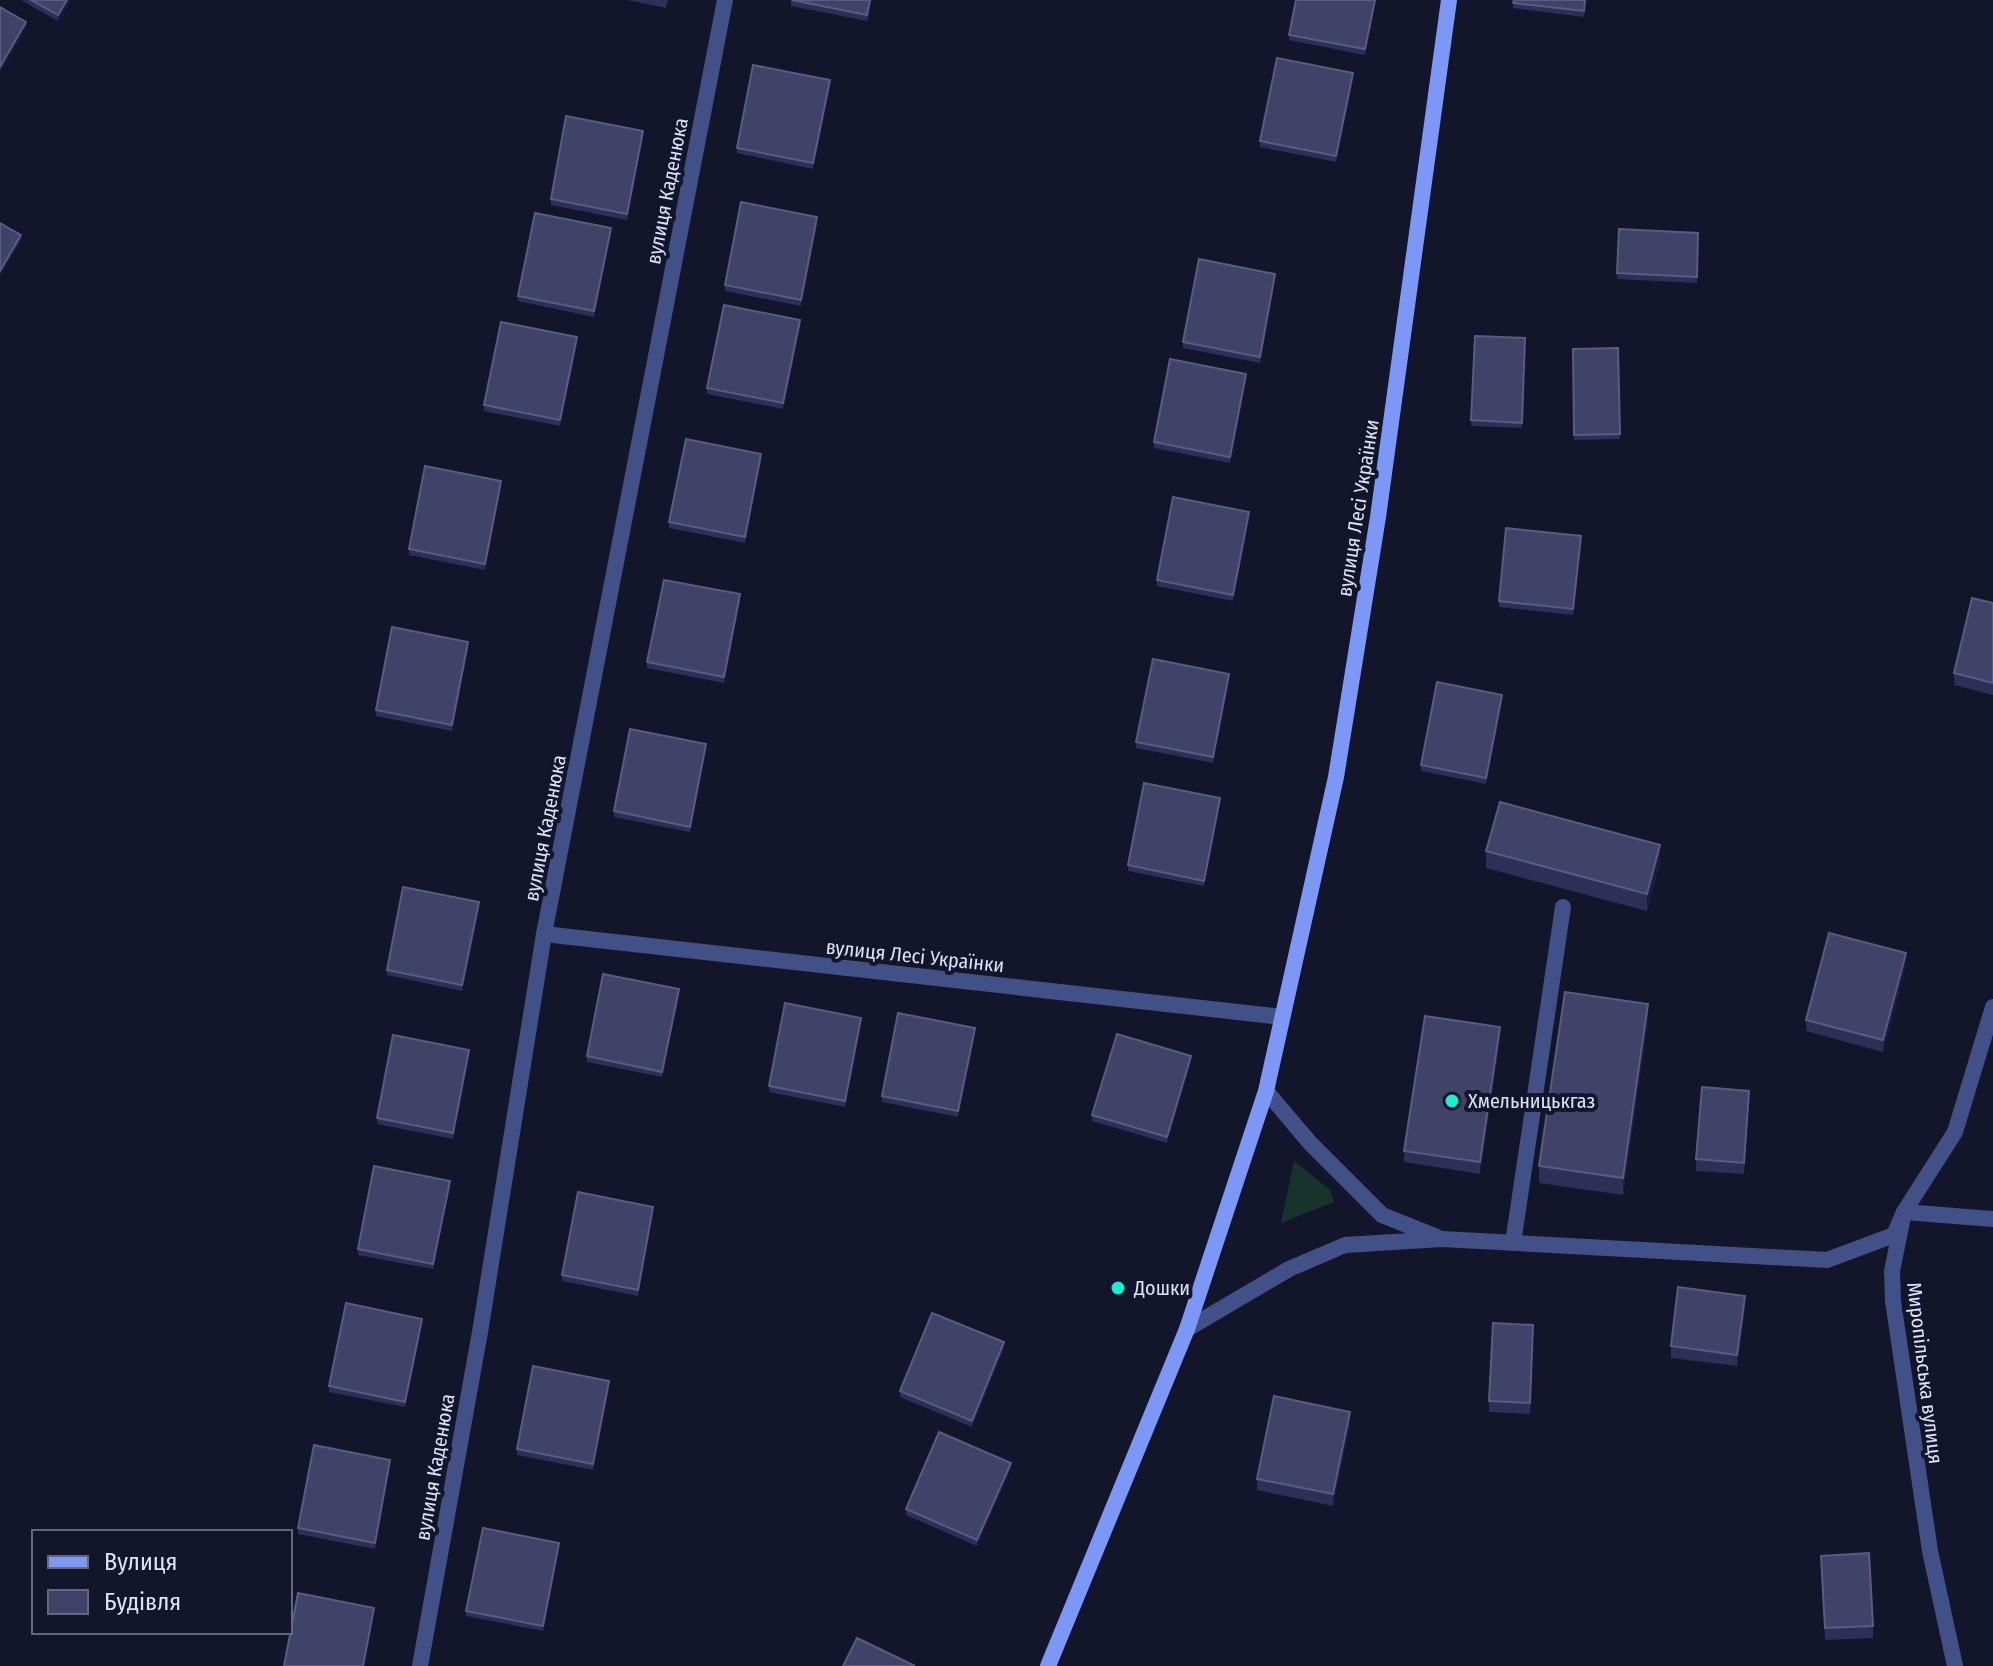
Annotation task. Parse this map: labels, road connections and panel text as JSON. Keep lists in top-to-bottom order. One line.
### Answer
{"streets":{"main road":["вулиця Лесі Українки"],"street":["вулиця Каденюка","Миропільська вулиця"]},"crossings":[["вулиця Каденюка","вулиця Лесі Українки"]],"places":["Хмельницькгаз","Дошки"],"legend":["Вулиця","Будівля"]}
